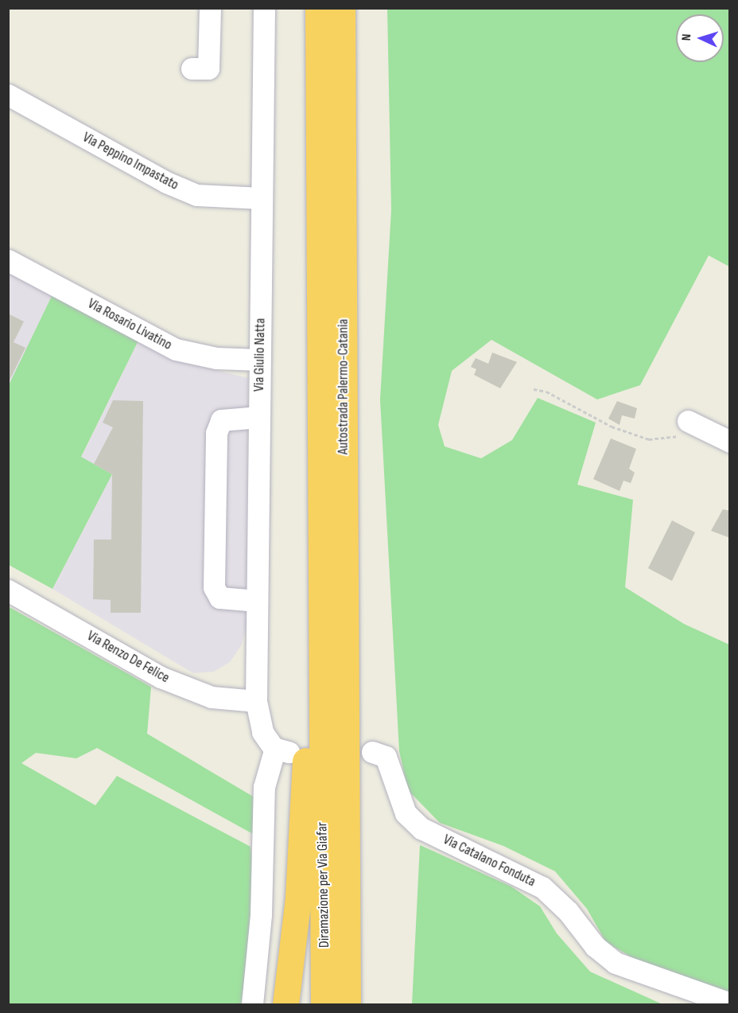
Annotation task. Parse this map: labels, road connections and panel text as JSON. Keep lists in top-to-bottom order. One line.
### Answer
{"streets":{"highway":["Autostrada Palermo-Catania","Diramazione per Via Giafar"],"street":["Via Peppino Impastato","Via Rosario Livatino","Via Giulio Natta","Via Renzo De Felice","Via Catalano Fonduta"]},"crossings":[["Via Peppino Impastato","Via Giulio Natta"],["Via Rosario Livatino","Via Giulio Natta"],["Via Giulio Natta","Via Renzo De Felice"],["Autostrada Palermo-Catania","Diramazione per Via Giafar"]],"north":"left"}
